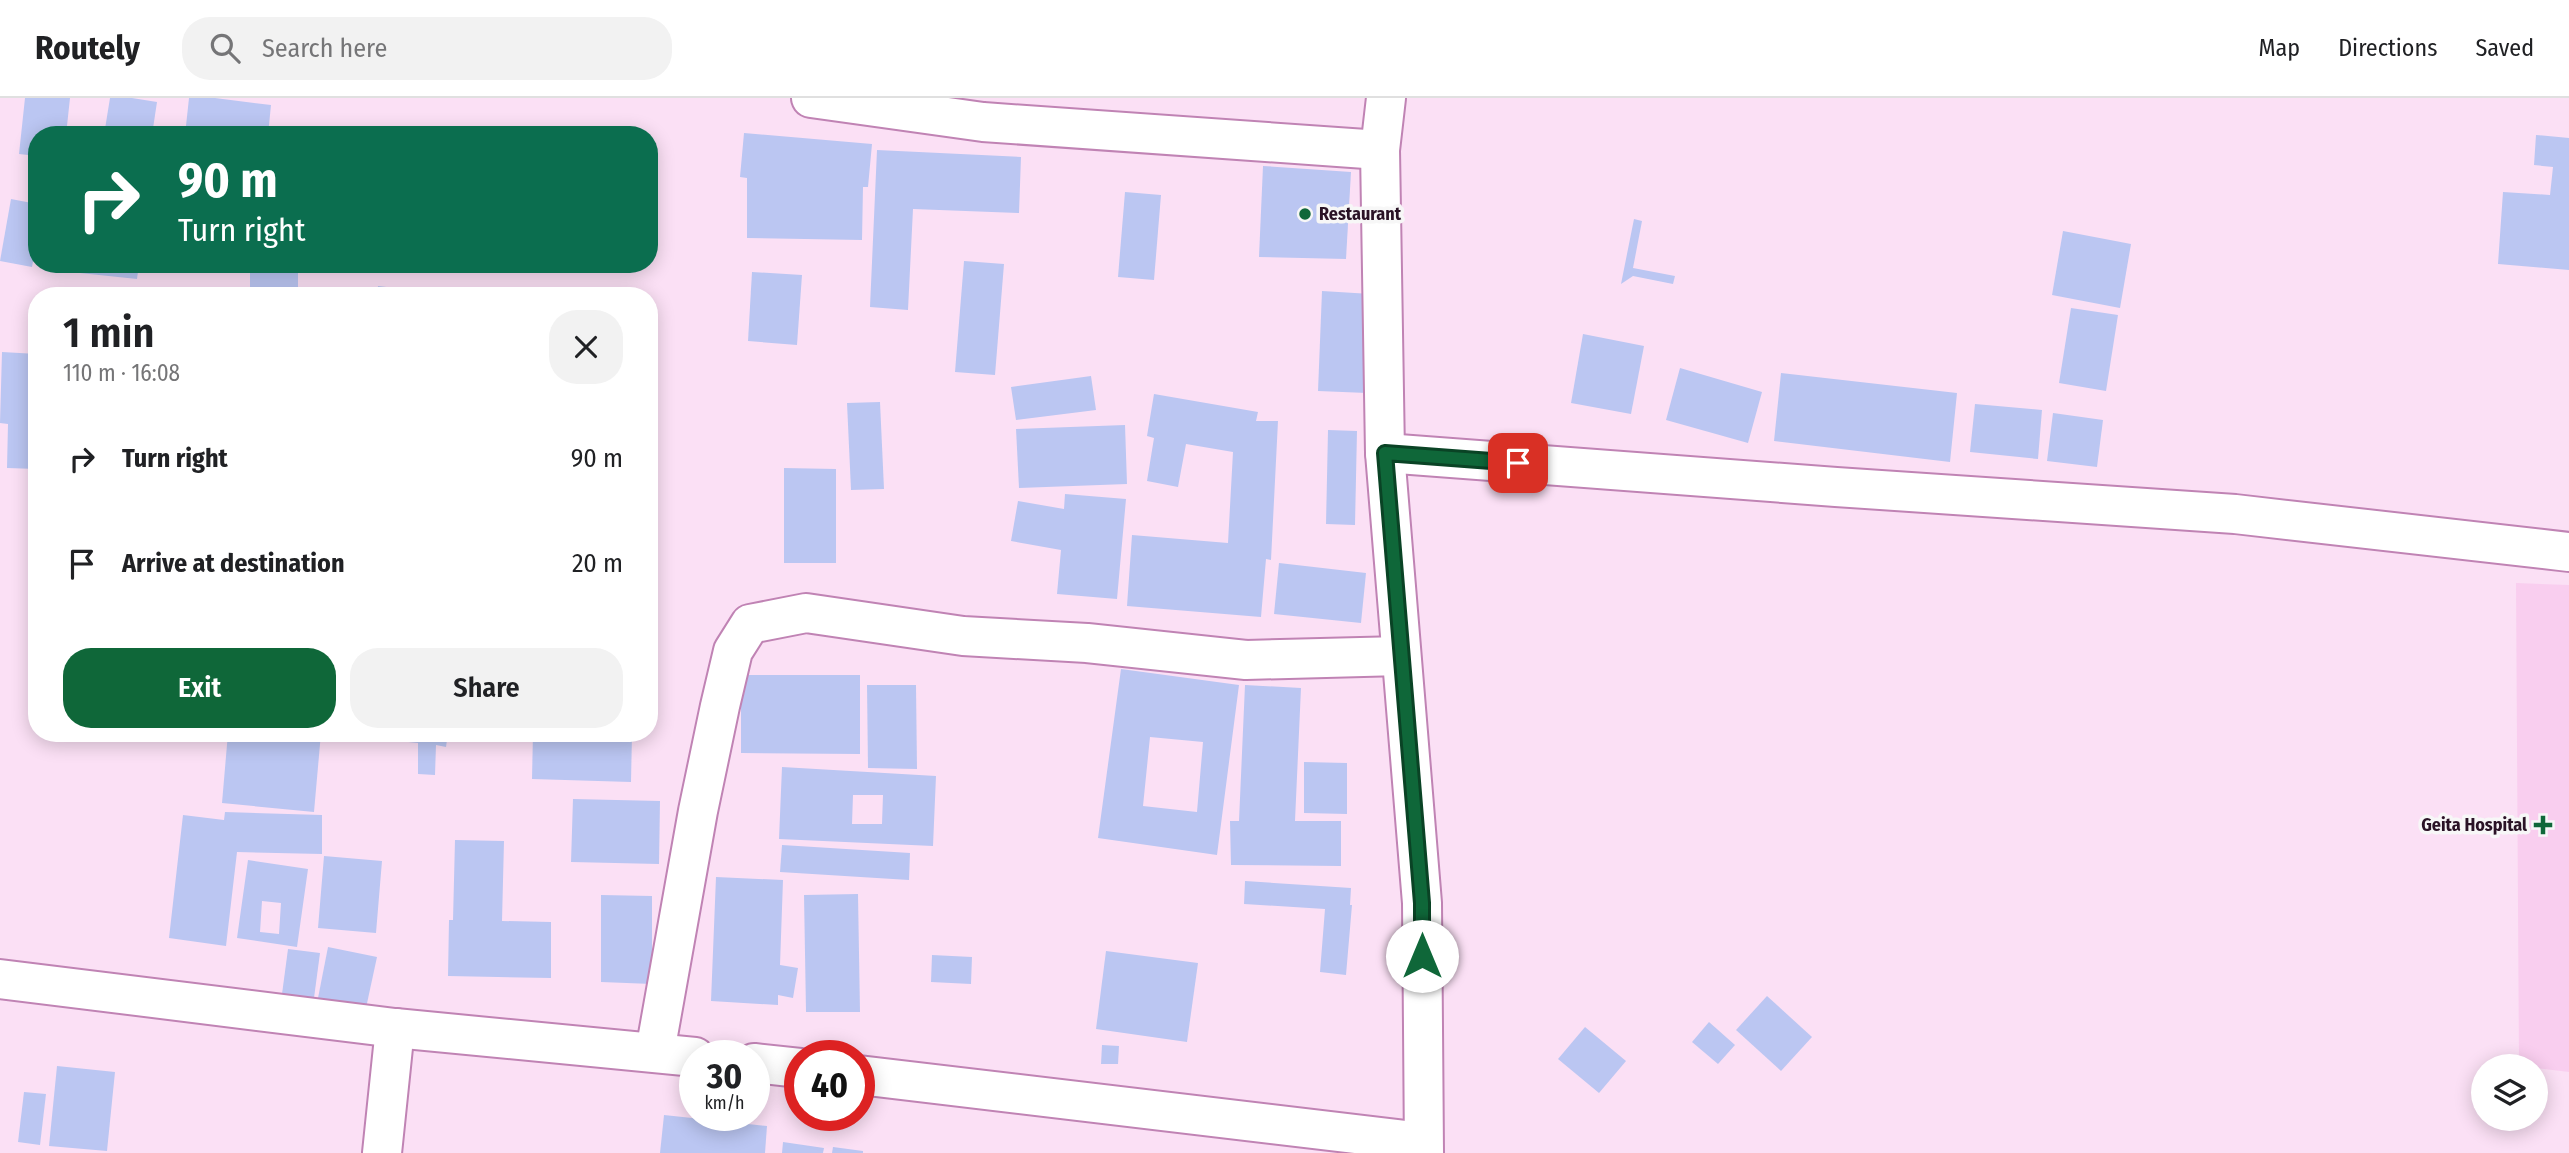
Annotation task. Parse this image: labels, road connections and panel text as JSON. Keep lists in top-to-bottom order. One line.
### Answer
{"places":{"other":["Restaurant"],"health":["Geita Hospital"]},"page":{"header":"Routely","search":"Search here","nav":["Map","Directions","Saved"],"turn":["90 m","Turn right"],"heading":["1 min","110 m · 16:08"],"list":[{"name":"Turn right","value":"90 m"},{"name":"Arrive at destination","value":"20 m"}],"buttons":["Exit","Share"],"speed":"30 km/h","limit":"40"}}
